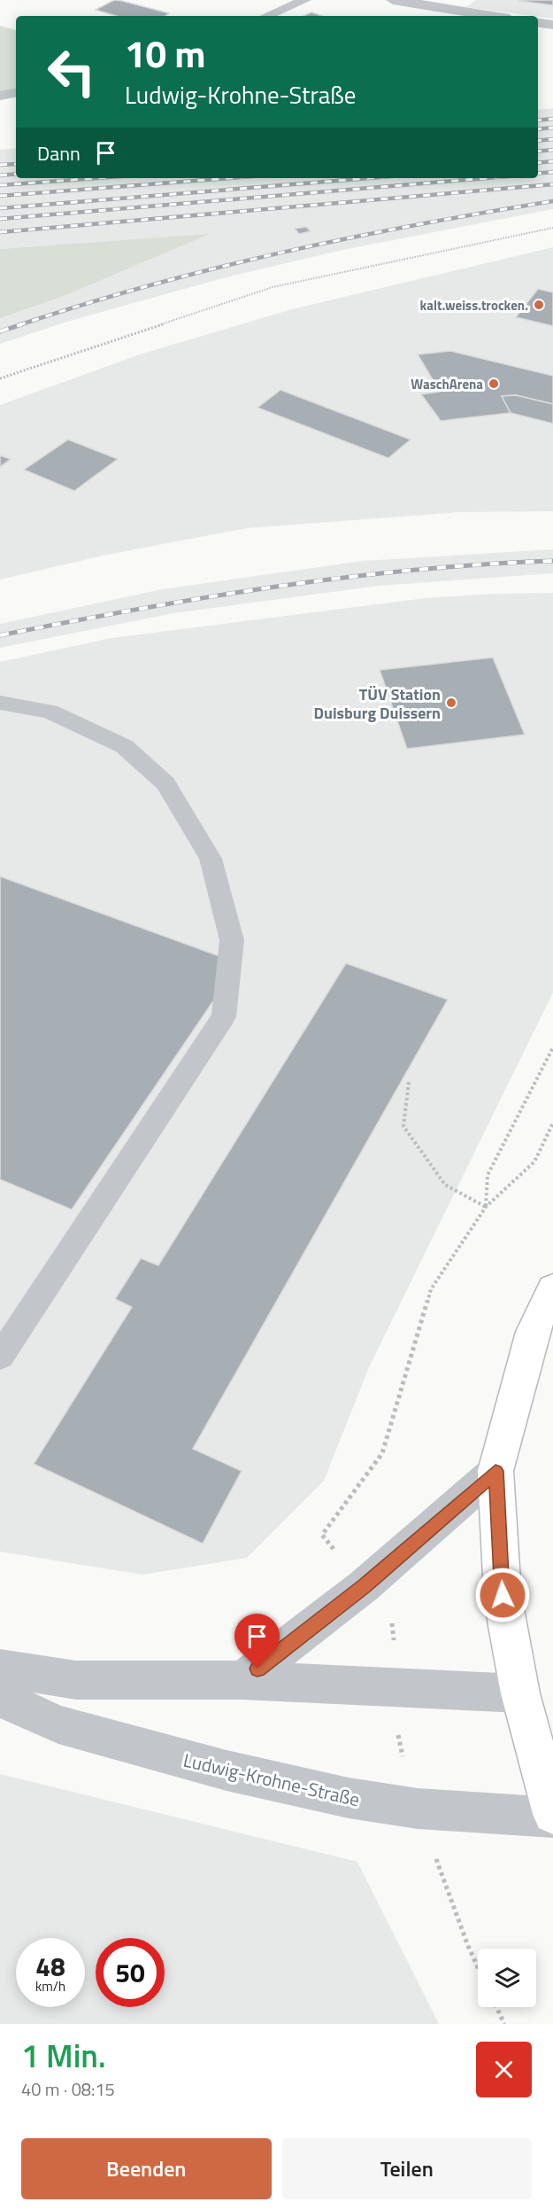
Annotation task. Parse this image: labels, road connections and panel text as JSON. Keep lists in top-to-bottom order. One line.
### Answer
{"streets":{"street":["Ludwig-Krohne-Straße"]},"places":["kalt.weiss.trocken.","WaschArena","TÜV Station Duisburg Duissern"],"page":{"turn":["10 m","Ludwig-Krohne-Straße"],"then":"Dann","speed":"48 km/h","limit":"50","heading":["1 Min.","40 m · 08:15"],"buttons":["Beenden","Teilen"]}}
